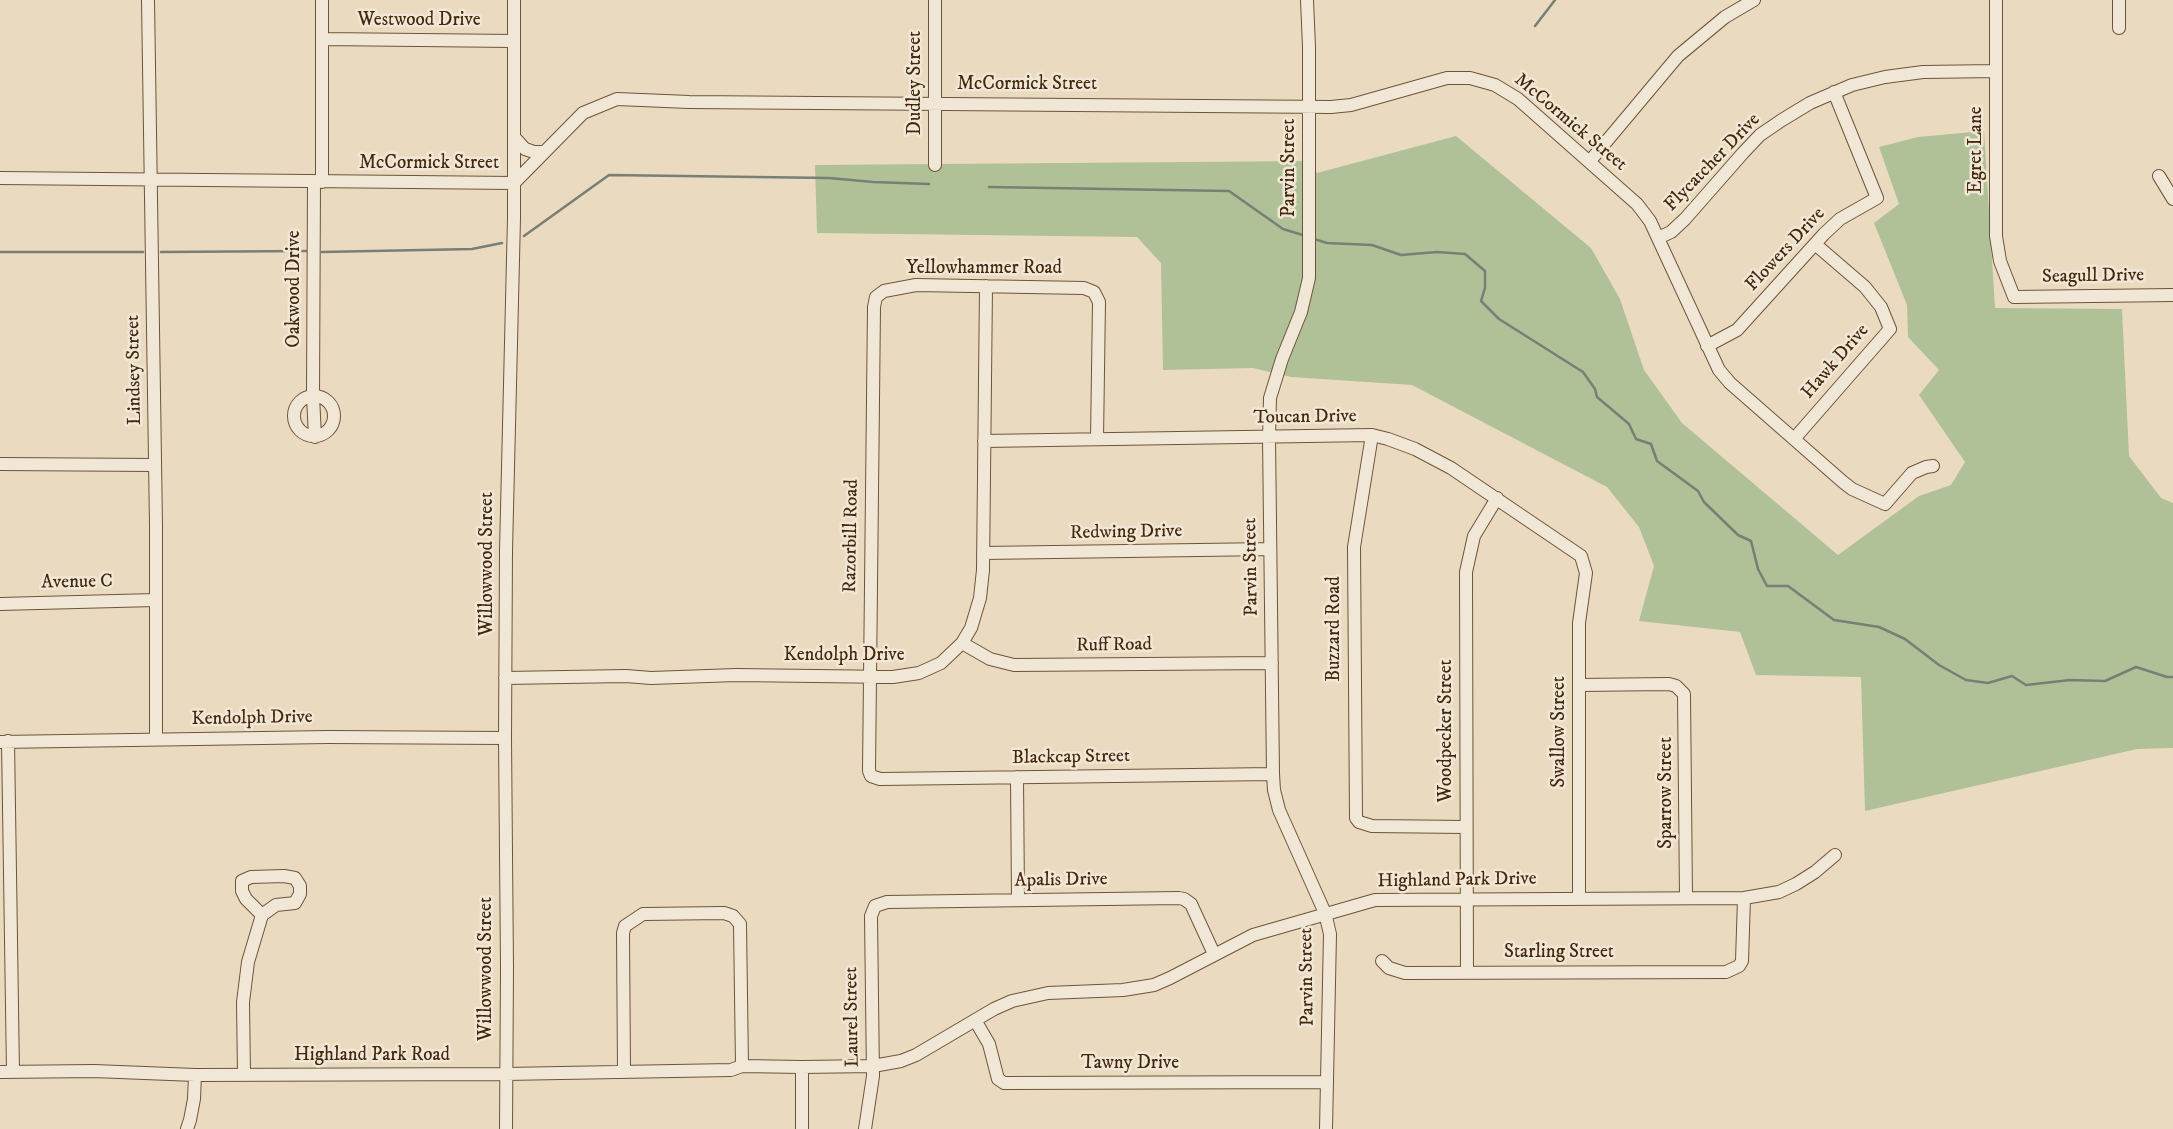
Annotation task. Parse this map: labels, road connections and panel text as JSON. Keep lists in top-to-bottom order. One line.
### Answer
{"streets":{"street":["Westwood Drive","Dudley Street","McCormick Street","Egret Lane","Flycatcher Drive","Parvin Street","Flowers Drive","Yellowhammer Road","Seagull Drive","Oakwood Drive","Hawk Drive","Lindsey Street","Toucan Drive","Redwing Drive","Razorbill Road","Willowwood Street","Avenue C","Buzzard Road","Ruff Road","Kendolph Drive","Woodpecker Street","Swallow Street","Blackcap Street","Sparrow Street","Apalis Drive","Highland Park Drive","Starling Street","Laurel Street","Highland Park Road","Tawny Drive"]},"crossings":[["Westwood Drive","Oakwood Drive"],["Westwood Drive","Willowwood Street"],["Dudley Street","McCormick Street"],["McCormick Street","Flycatcher Drive"],["McCormick Street","Parvin Street"],["McCormick Street","Flowers Drive"],["McCormick Street","Oakwood Drive"],["McCormick Street","Hawk Drive"],["McCormick Street","Lindsey Street"],["McCormick Street","Willowwood Street"],["Egret Lane","Flycatcher Drive"],["Egret Lane","Seagull Drive"],["Flycatcher Drive","Flowers Drive"],["Parvin Street","Toucan Drive"],["Parvin Street","Redwing Drive"],["Parvin Street","Ruff Road"],["Parvin Street","Blackcap Street"],["Parvin Street","Highland Park Drive"],["Parvin Street","Tawny Drive"],["Flowers Drive","Hawk Drive"],["Yellowhammer Road","Toucan Drive"],["Yellowhammer Road","Razorbill Road"],["Yellowhammer Road","Kendolph Drive"],["Lindsey Street","Avenue C"],["Lindsey Street","Kendolph Drive"],["Toucan Drive","Buzzard Road"],["Toucan Drive","Kendolph Drive"],["Toucan Drive","Woodpecker Street"],["Toucan Drive","Swallow Street"],["Redwing Drive","Kendolph Drive"],["Razorbill Road","Kendolph Drive"],["Razorbill Road","Blackcap Street"],["Willowwood Street","Kendolph Drive"],["Willowwood Street","Highland Park Road"],["Buzzard Road","Woodpecker Street"],["Ruff Road","Kendolph Drive"],["Woodpecker Street","Highland Park Drive"],["Woodpecker Street","Starling Street"],["Swallow Street","Sparrow Street"],["Swallow Street","Highland Park Drive"],["Sparrow Street","Highland Park Drive"],["Apalis Drive","Highland Park Drive"],["Apalis Drive","Laurel Street"],["Highland Park Drive","Starling Street"],["Highland Park Drive","Laurel Street"],["Highland Park Drive","Highland Park Road"],["Highland Park Drive","Tawny Drive"]]}
